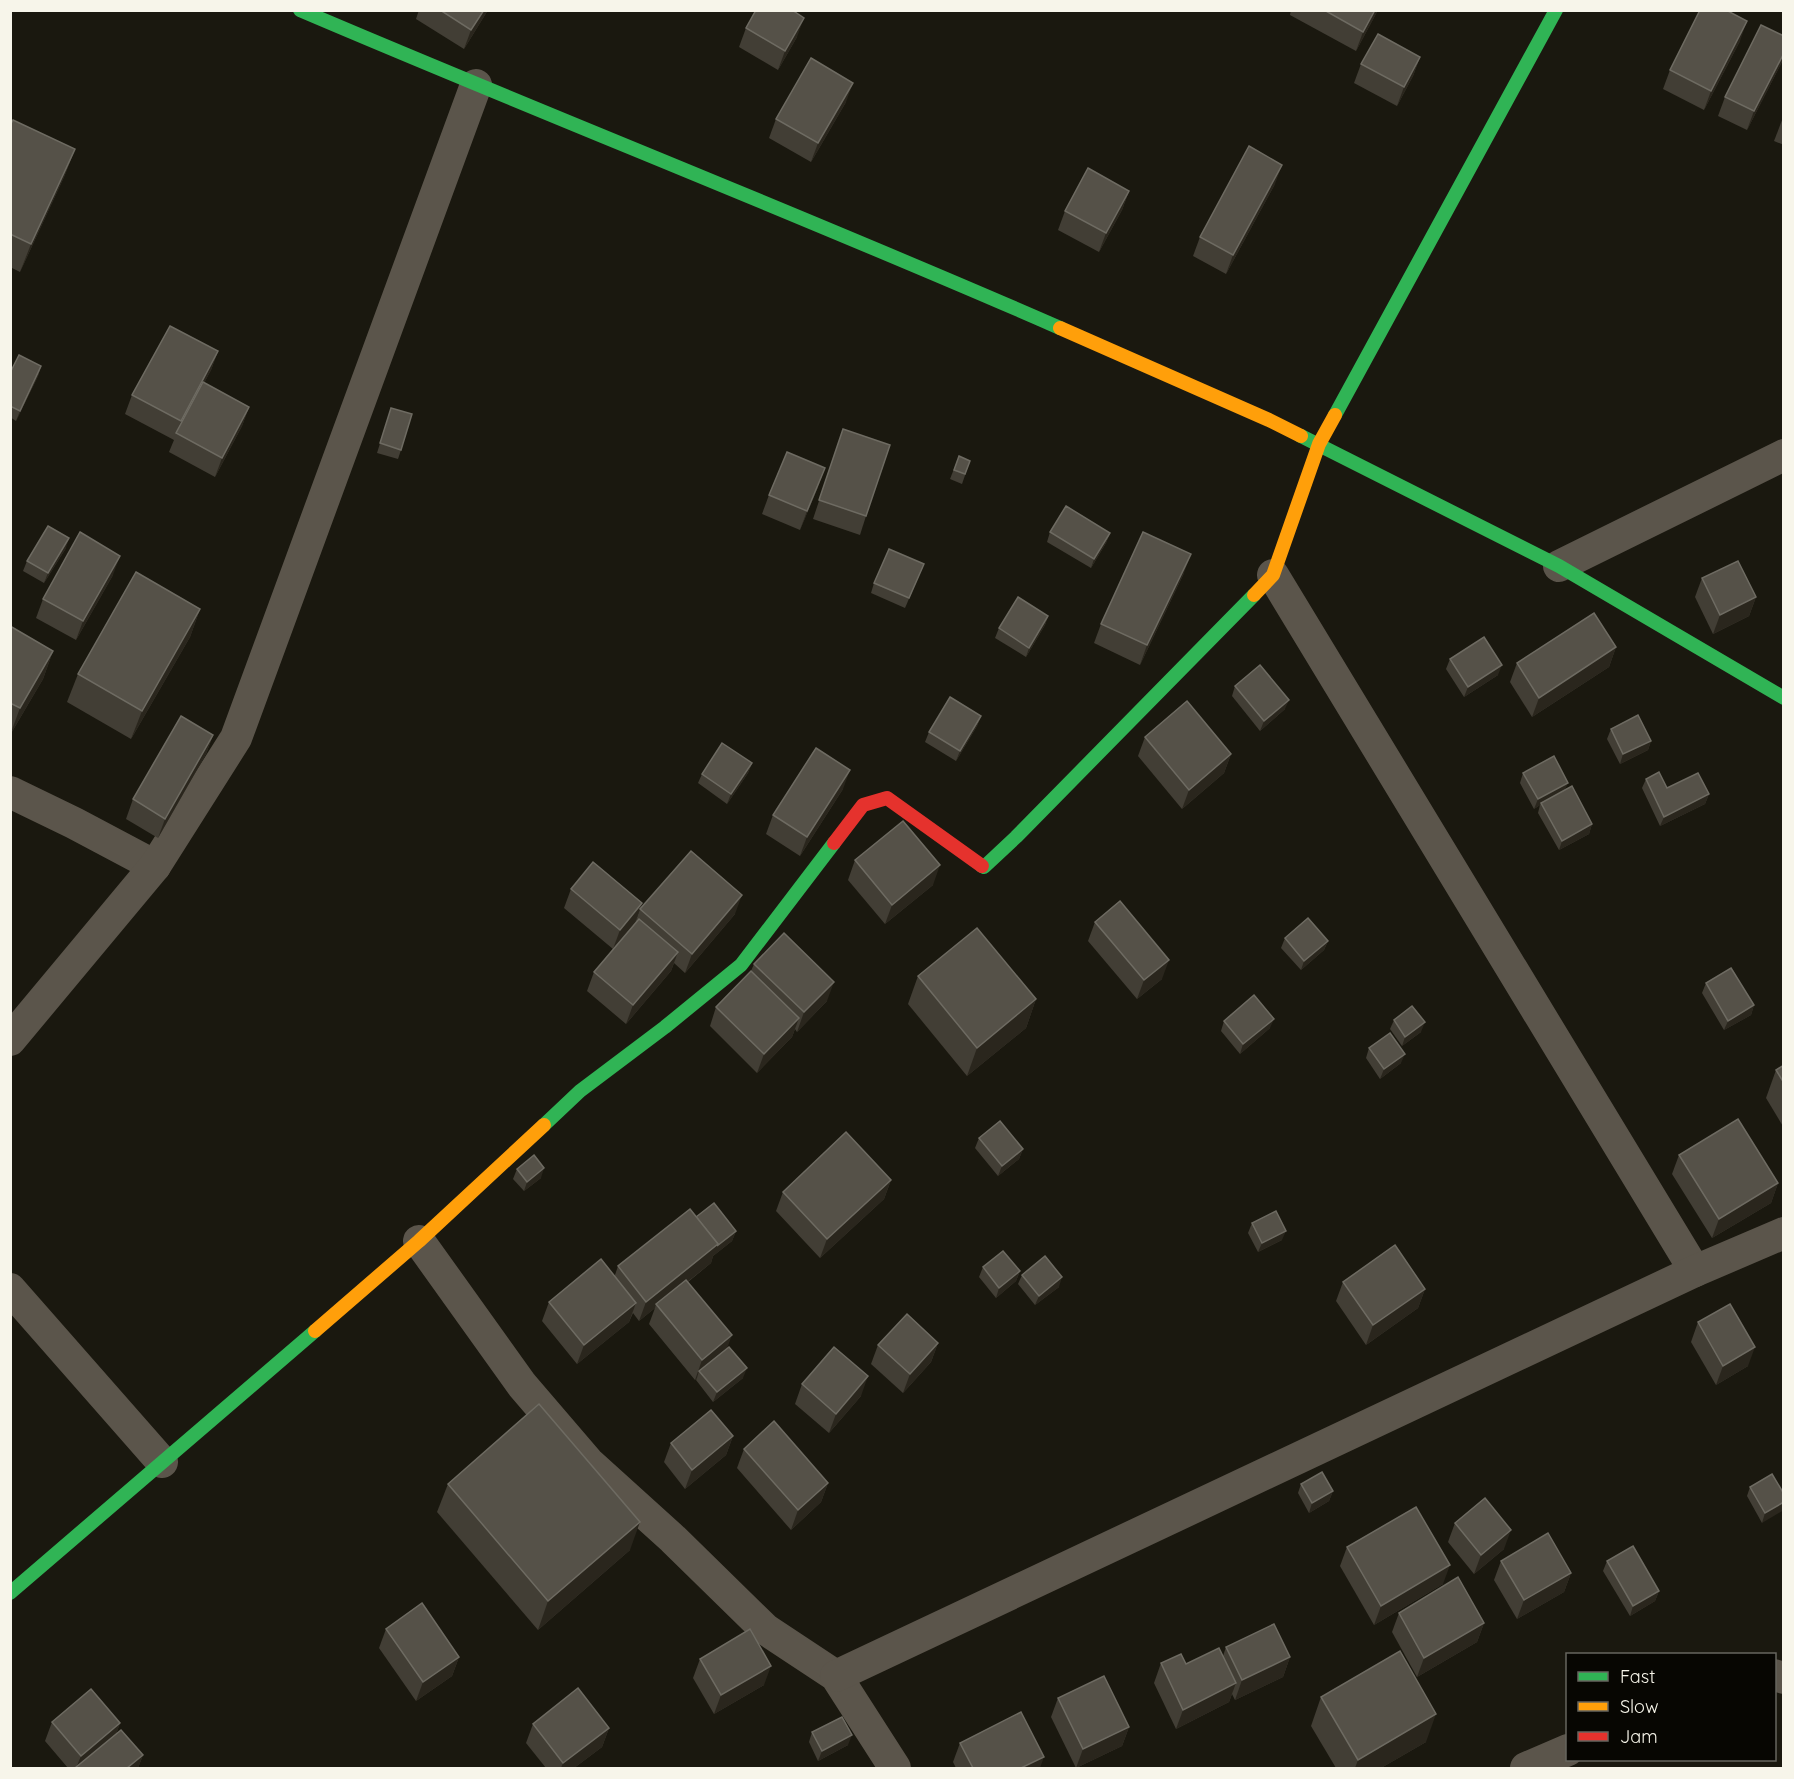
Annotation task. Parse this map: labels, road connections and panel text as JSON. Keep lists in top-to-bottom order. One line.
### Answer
{"legend":["Fast","Slow","Jam"]}
